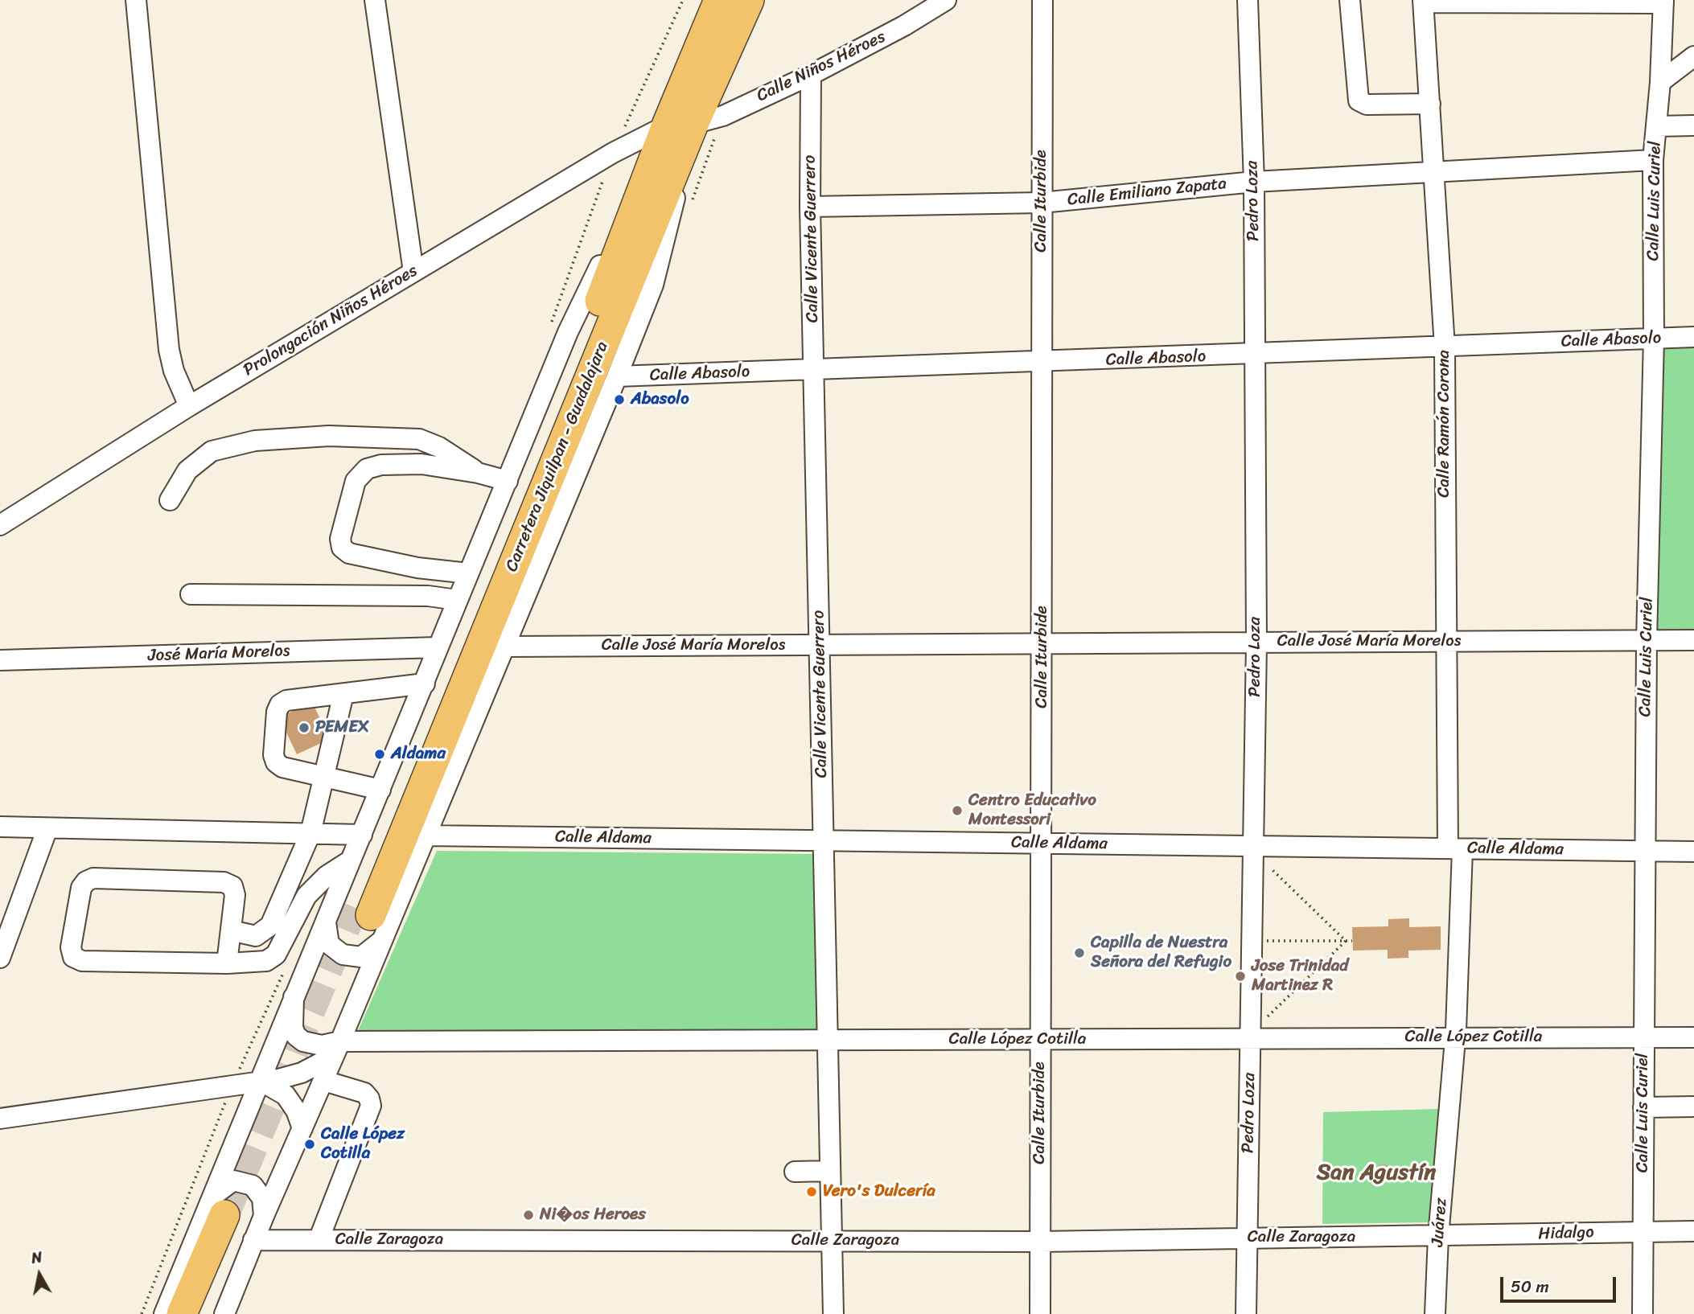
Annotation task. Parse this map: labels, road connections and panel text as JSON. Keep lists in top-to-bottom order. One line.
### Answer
{"streets":{"highway":["Carretera Jiquilpan - Guadalajara"],"street":["Calle Niños Héroes","Calle Emiliano Zapata","Calle Iturbide","Pedro Loza","Calle Luis Curiel","Calle Vicente Guerrero","Prolongación Niños Héroes","Calle Abasolo","Calle Ramón Corona","Calle José María Morelos","José María Morelos","Calle Aldama","Calle López Cotilla","Juárez","Hidalgo","Calle Zaragoza"]},"crossings":[["Calle Niños Héroes","Calle Vicente Guerrero"],["Calle Niños Héroes","Prolongación Niños Héroes"],["Calle Niños Héroes","Carretera Jiquilpan - Guadalajara"],["Calle Emiliano Zapata","Calle Iturbide"],["Calle Emiliano Zapata","Pedro Loza"],["Calle Emiliano Zapata","Calle Luis Curiel"],["Calle Emiliano Zapata","Calle Vicente Guerrero"],["Calle Emiliano Zapata","Calle Ramón Corona"],["Calle Iturbide","Calle Abasolo"],["Calle Iturbide","Calle José María Morelos"],["Calle Iturbide","Calle Aldama"],["Calle Iturbide","Calle López Cotilla"],["Calle Iturbide","Calle Zaragoza"],["Pedro Loza","Calle Abasolo"],["Pedro Loza","Calle José María Morelos"],["Pedro Loza","Calle Aldama"],["Pedro Loza","Calle López Cotilla"],["Pedro Loza","Calle Zaragoza"],["Calle Luis Curiel","Calle Abasolo"],["Calle Luis Curiel","Calle José María Morelos"],["Calle Luis Curiel","Calle Aldama"],["Calle Luis Curiel","Calle López Cotilla"],["Calle Luis Curiel","Hidalgo"],["Calle Vicente Guerrero","Calle Abasolo"],["Calle Vicente Guerrero","Calle José María Morelos"],["Calle Vicente Guerrero","Calle Aldama"],["Calle Vicente Guerrero","Calle López Cotilla"],["Calle Vicente Guerrero","Calle Zaragoza"],["Prolongación Niños Héroes","Carretera Jiquilpan - Guadalajara"],["Calle Abasolo","Calle Ramón Corona"],["Calle Ramón Corona","Calle José María Morelos"],["Calle Ramón Corona","Calle Aldama"],["Calle Ramón Corona","Juárez"],["Calle Aldama","Juárez"],["Calle López Cotilla","Juárez"],["Juárez","Hidalgo"],["Juárez","Calle Zaragoza"],["Hidalgo","Calle Zaragoza"]],"districts":["San Agustín"],"places":["Abasolo","PEMEX","Aldama","Centro Educativo Montessori","Capilla de Nuestra Señora del Refugio","Jose Trinidad Martinez R","Calle López Cotilla","Vero's Dulcería","Ni�os Heroes"],"scale_bar":"50 m","north":"top"}
